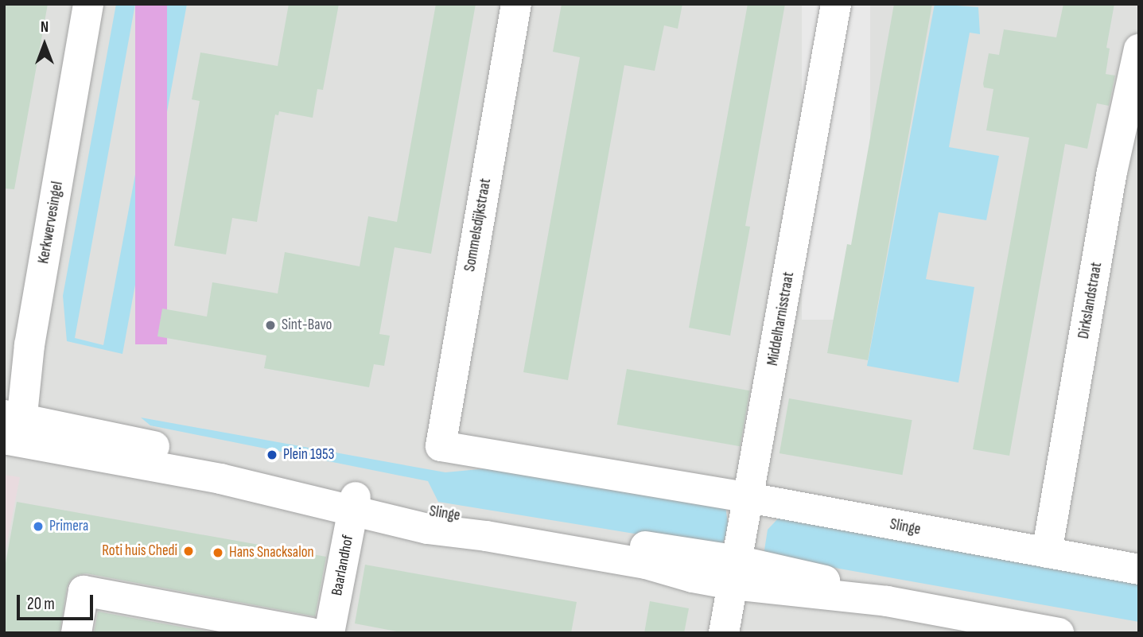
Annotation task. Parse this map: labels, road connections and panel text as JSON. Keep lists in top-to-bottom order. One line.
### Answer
{"streets":{"street":["Kerkwervesingel","Sommelsdijkstraat","Dirkslandstraat","Middelharnisstraat","Slinge","Baarlandhof"]},"crossings":[["Kerkwervesingel","Slinge"],["Sommelsdijkstraat","Slinge"],["Dirkslandstraat","Slinge"],["Middelharnisstraat","Slinge"],["Slinge","Baarlandhof"]],"places":["Sint-Bavo","Plein 1953","Primera","Roti huis Chedi","Hans Snacksalon"],"scale_bar":"20 m","north":"top"}
